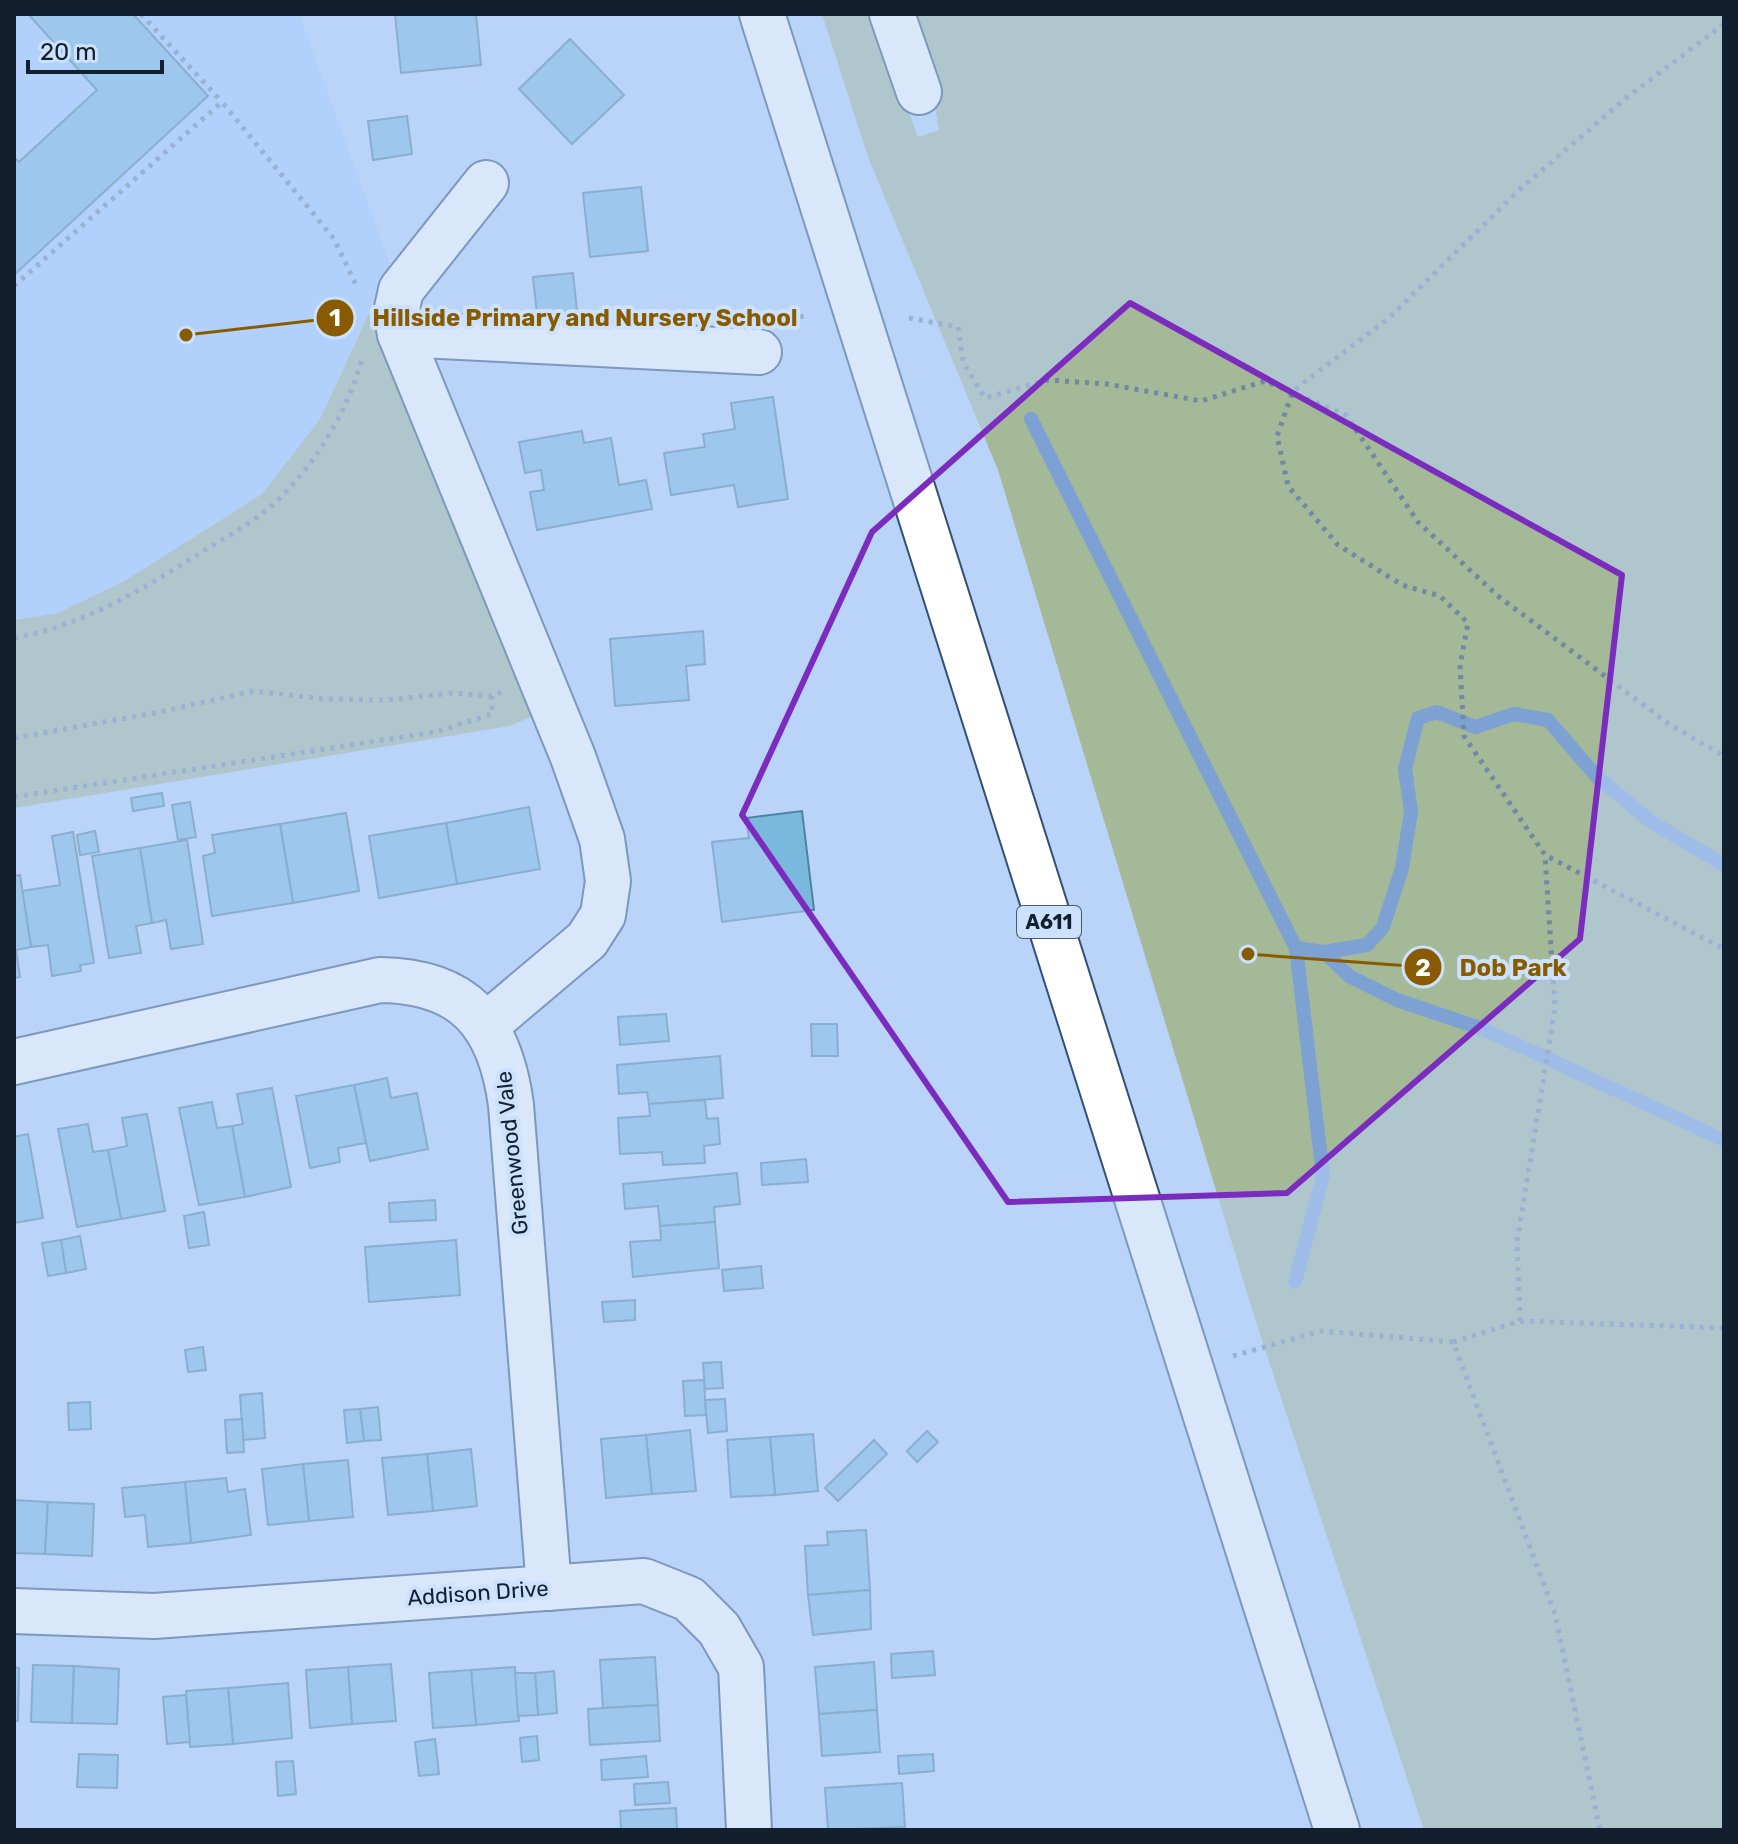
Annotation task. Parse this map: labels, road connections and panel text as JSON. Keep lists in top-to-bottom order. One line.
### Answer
{"streets":{"street":["A611","Greenwood Vale","Addison Drive"]},"crossings":[["Greenwood Vale","Addison Drive"]],"places":["Hillside Primary and Nursery School","Dob Park"],"scale_bar":"20 m"}
